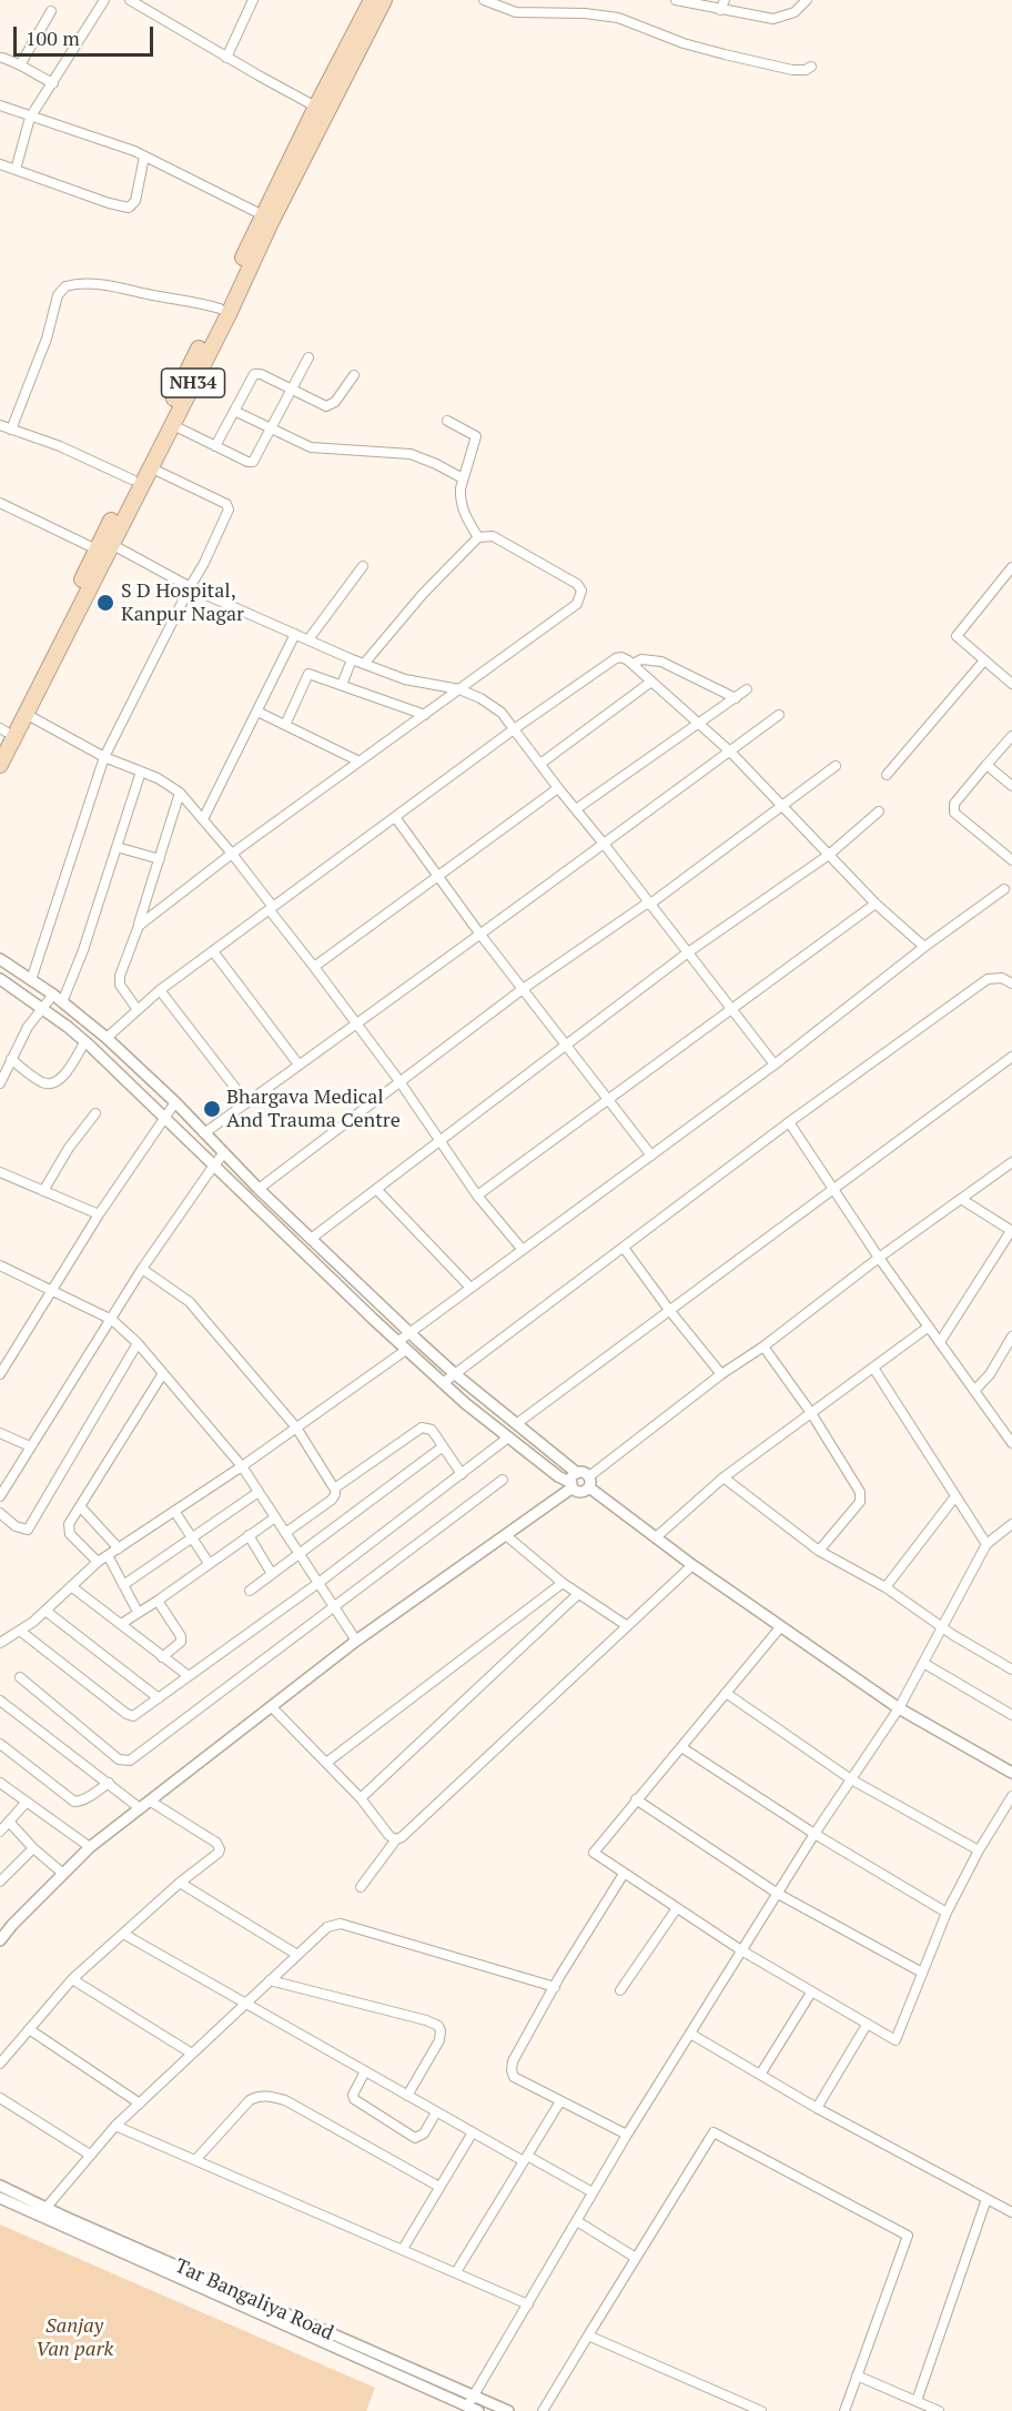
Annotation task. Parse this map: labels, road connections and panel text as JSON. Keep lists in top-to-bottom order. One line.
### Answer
{"streets":{"highway":["NH34"],"street":["Tar Bangaliya Road"]},"parks":["Sanjay Van park"],"places":["S D Hospital, Kanpur Nagar","Bhargava Medical And Trauma Centre"],"scale_bar":"100 m"}
